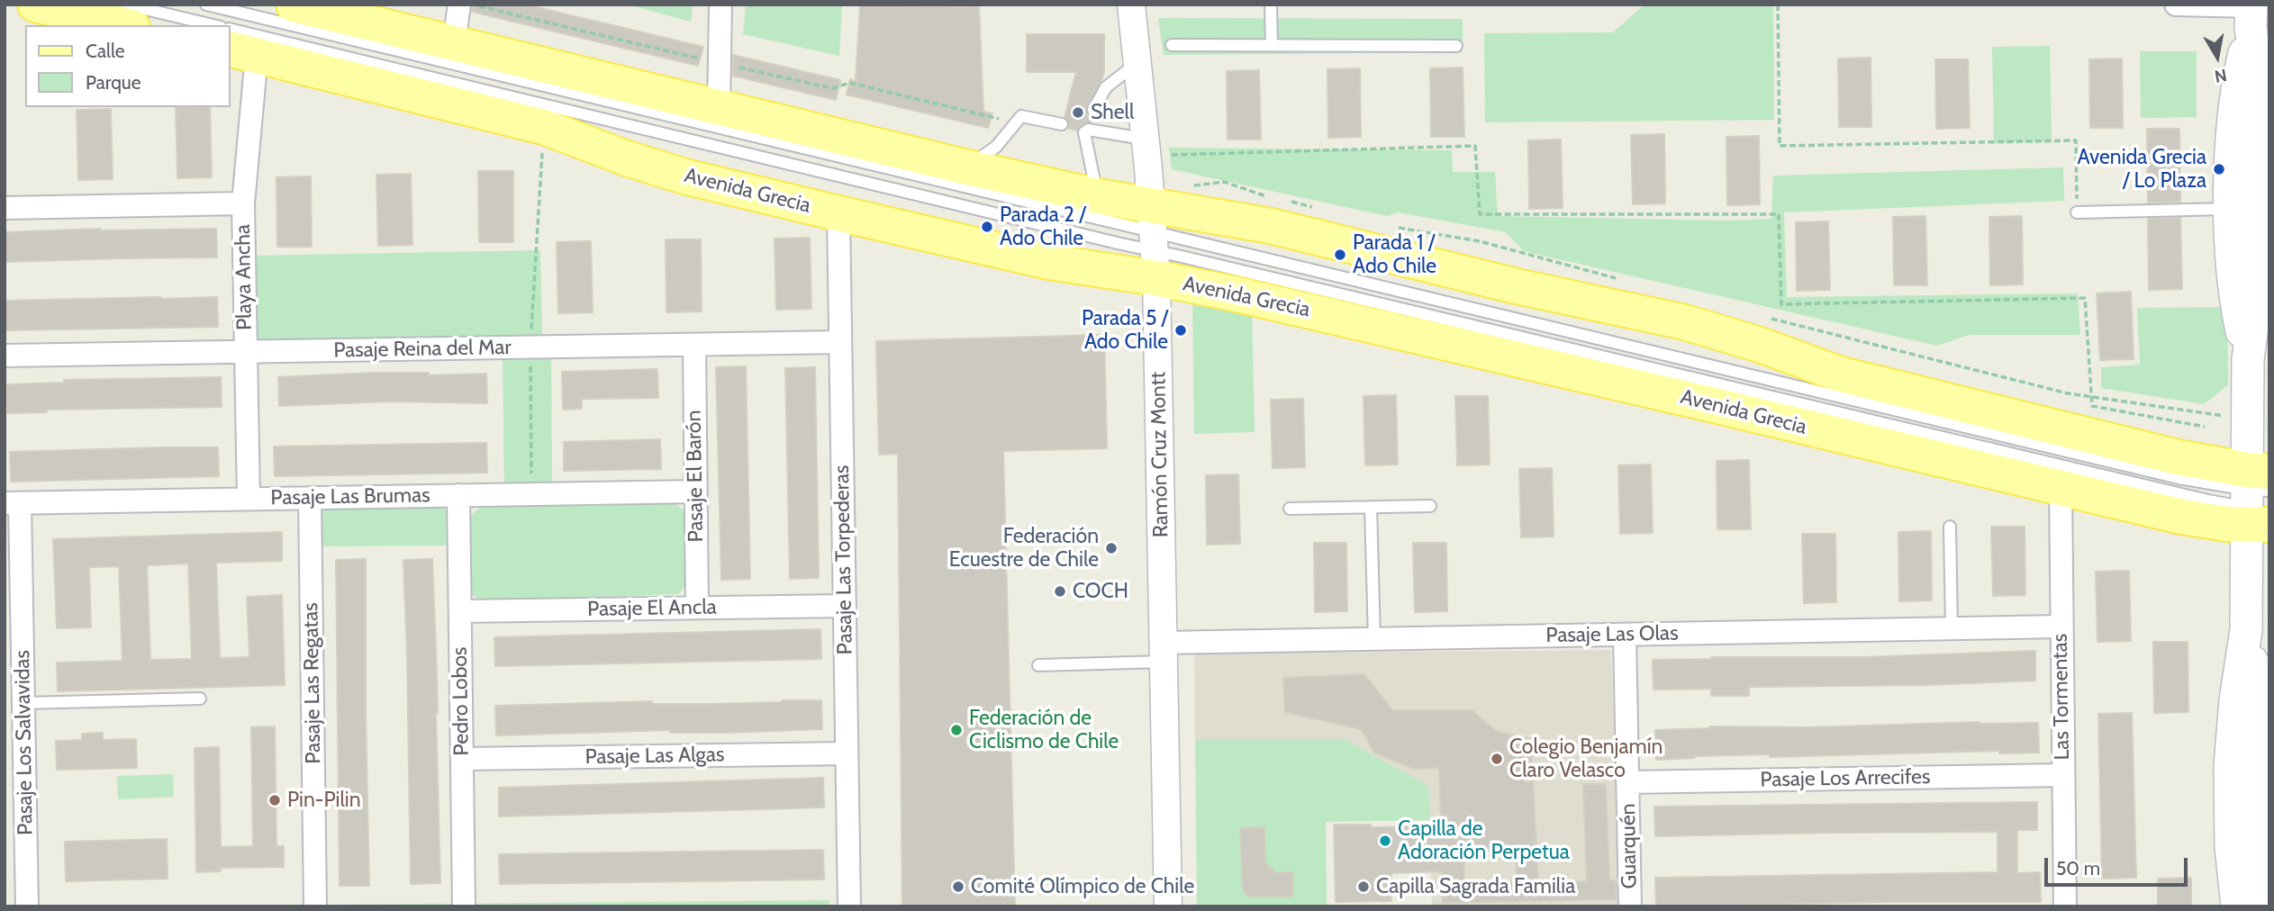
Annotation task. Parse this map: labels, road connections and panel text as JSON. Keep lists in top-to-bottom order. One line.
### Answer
{"streets":{"main road":["Avenida Grecia"],"street":["Playa Ancha","Pasaje Reina del Mar","Ramón Cruz Montt","Pasaje El Barón","Pasaje Las Brumas","Pasaje Las Torpederas","Pasaje El Ancla","Pasaje Las Olas","Pasaje Las Regatas","Las Tormentas","Pedro Lobos","Pasaje Los Salvavidas","Pasaje Las Algas","Pasaje Los Arrecifes","Guarquén"]},"crossings":[["Avenida Grecia","Playa Ancha"],["Avenida Grecia","Ramón Cruz Montt"],["Avenida Grecia","Pasaje Las Torpederas"],["Avenida Grecia","Las Tormentas"],["Playa Ancha","Pasaje Reina del Mar"],["Playa Ancha","Pasaje Las Brumas"],["Pasaje Reina del Mar","Pasaje El Barón"],["Pasaje Reina del Mar","Pasaje Las Torpederas"],["Ramón Cruz Montt","Pasaje Las Olas"],["Pasaje El Barón","Pasaje Las Brumas"],["Pasaje El Barón","Pasaje El Ancla"],["Pasaje Las Brumas","Pasaje Las Regatas"],["Pasaje Las Brumas","Pedro Lobos"],["Pasaje Las Brumas","Pasaje Los Salvavidas"],["Pasaje Las Torpederas","Pasaje El Ancla"],["Pasaje Las Torpederas","Pasaje Las Algas"],["Pasaje El Ancla","Pedro Lobos"],["Pasaje Las Olas","Las Tormentas"],["Pasaje Las Olas","Guarquén"],["Las Tormentas","Pasaje Los Arrecifes"],["Pedro Lobos","Pasaje Las Algas"],["Pasaje Los Arrecifes","Guarquén"]],"places":["Shell","Avenida Grecia / Lo Plaza","Parada 2 / Ado Chile","Parada 1 / Ado Chile","Parada 5 / Ado Chile","Federación Ecuestre de Chile","COCH","Federación de Ciclismo de Chile","Colegio Benjamín Claro Velasco","Pin-Pilin","Capilla de Adoración Perpetua","Comité Olímpico de Chile","Capilla Sagrada Familia"],"legend":["Calle","Parque"],"scale_bar":"50 m","north":"bottom"}
